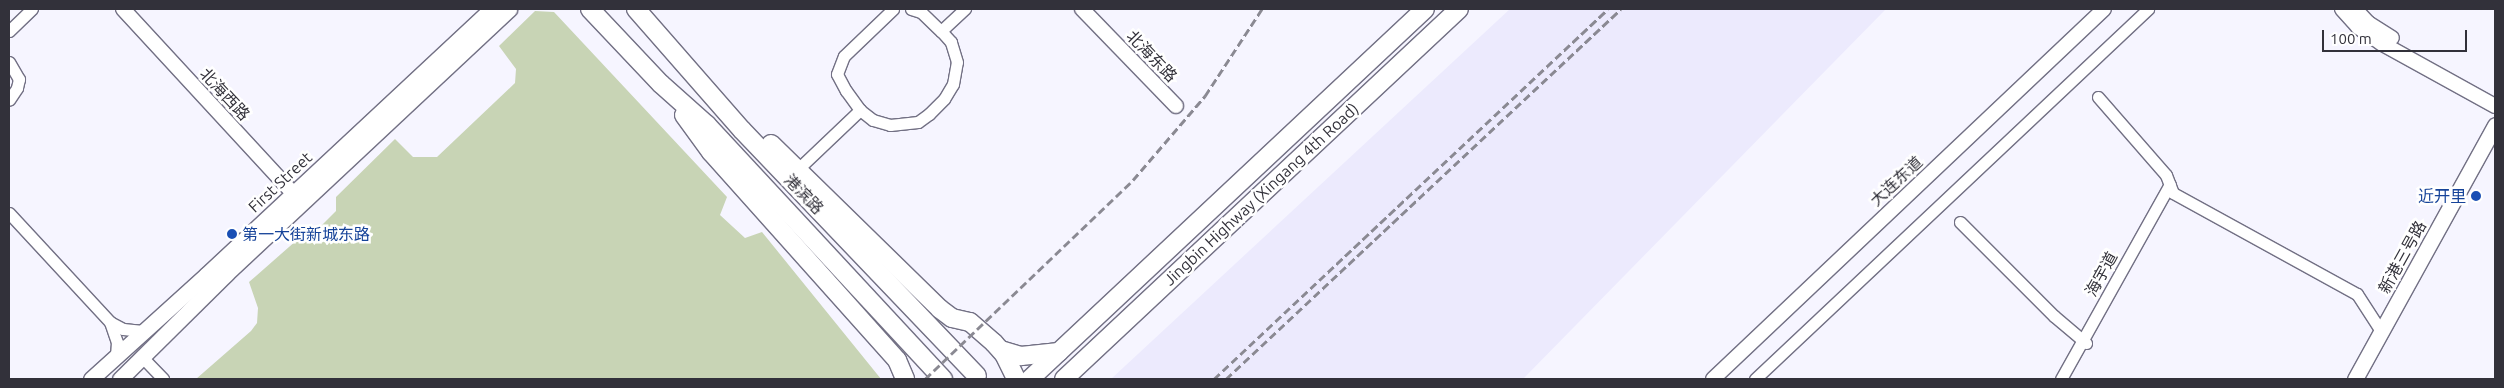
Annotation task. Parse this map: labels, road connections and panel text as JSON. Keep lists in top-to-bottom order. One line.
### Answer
{"streets":{"main road":["First Street","港滨路","Jingbin Highway (Xingang 4th Road)","新港三号路"],"street":["北海东路","北海西路","大连东道","海宇道"]},"crossings":[["北海西路","First Street"]],"places":["近开里","第一大街新城东路"],"scale_bar":"100 m"}
